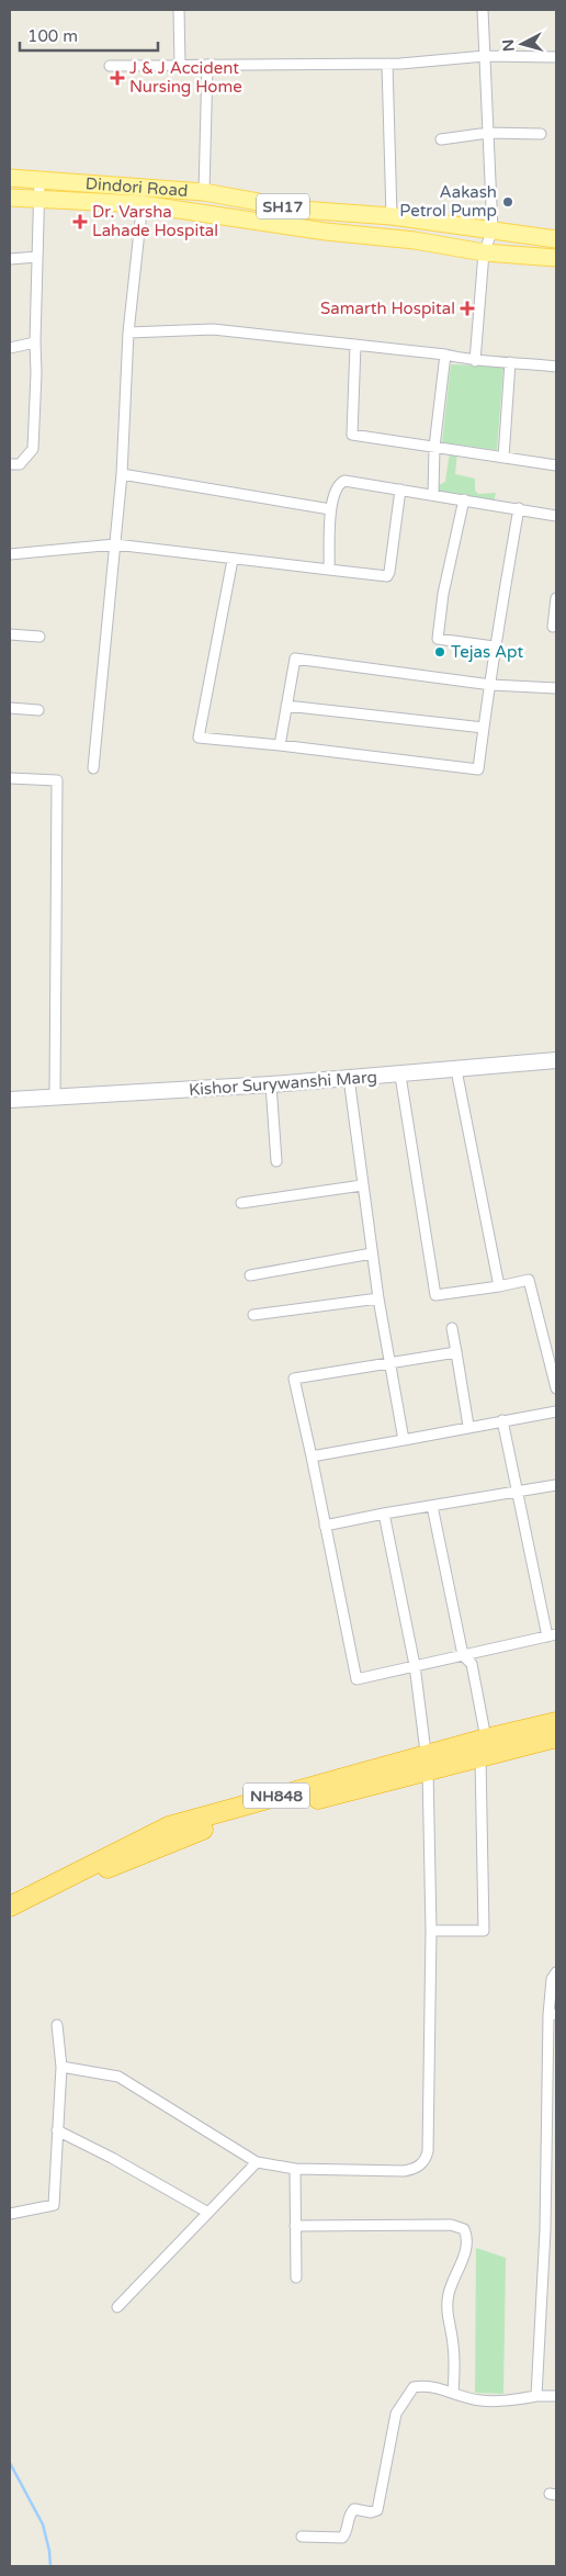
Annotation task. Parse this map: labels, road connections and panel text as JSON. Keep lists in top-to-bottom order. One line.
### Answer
{"streets":{"highway":["NH848"],"main road":["Dindori Road","SH17"],"street":["Kishor Surywanshi Marg"]},"places":{"health":["J & J Accident Nursing Home","Dr. Varsha Lahade Hospital","Samarth Hospital"],"other":["Aakash Petrol Pump","Tejas Apt"]},"scale_bar":"100 m","north":"left"}
